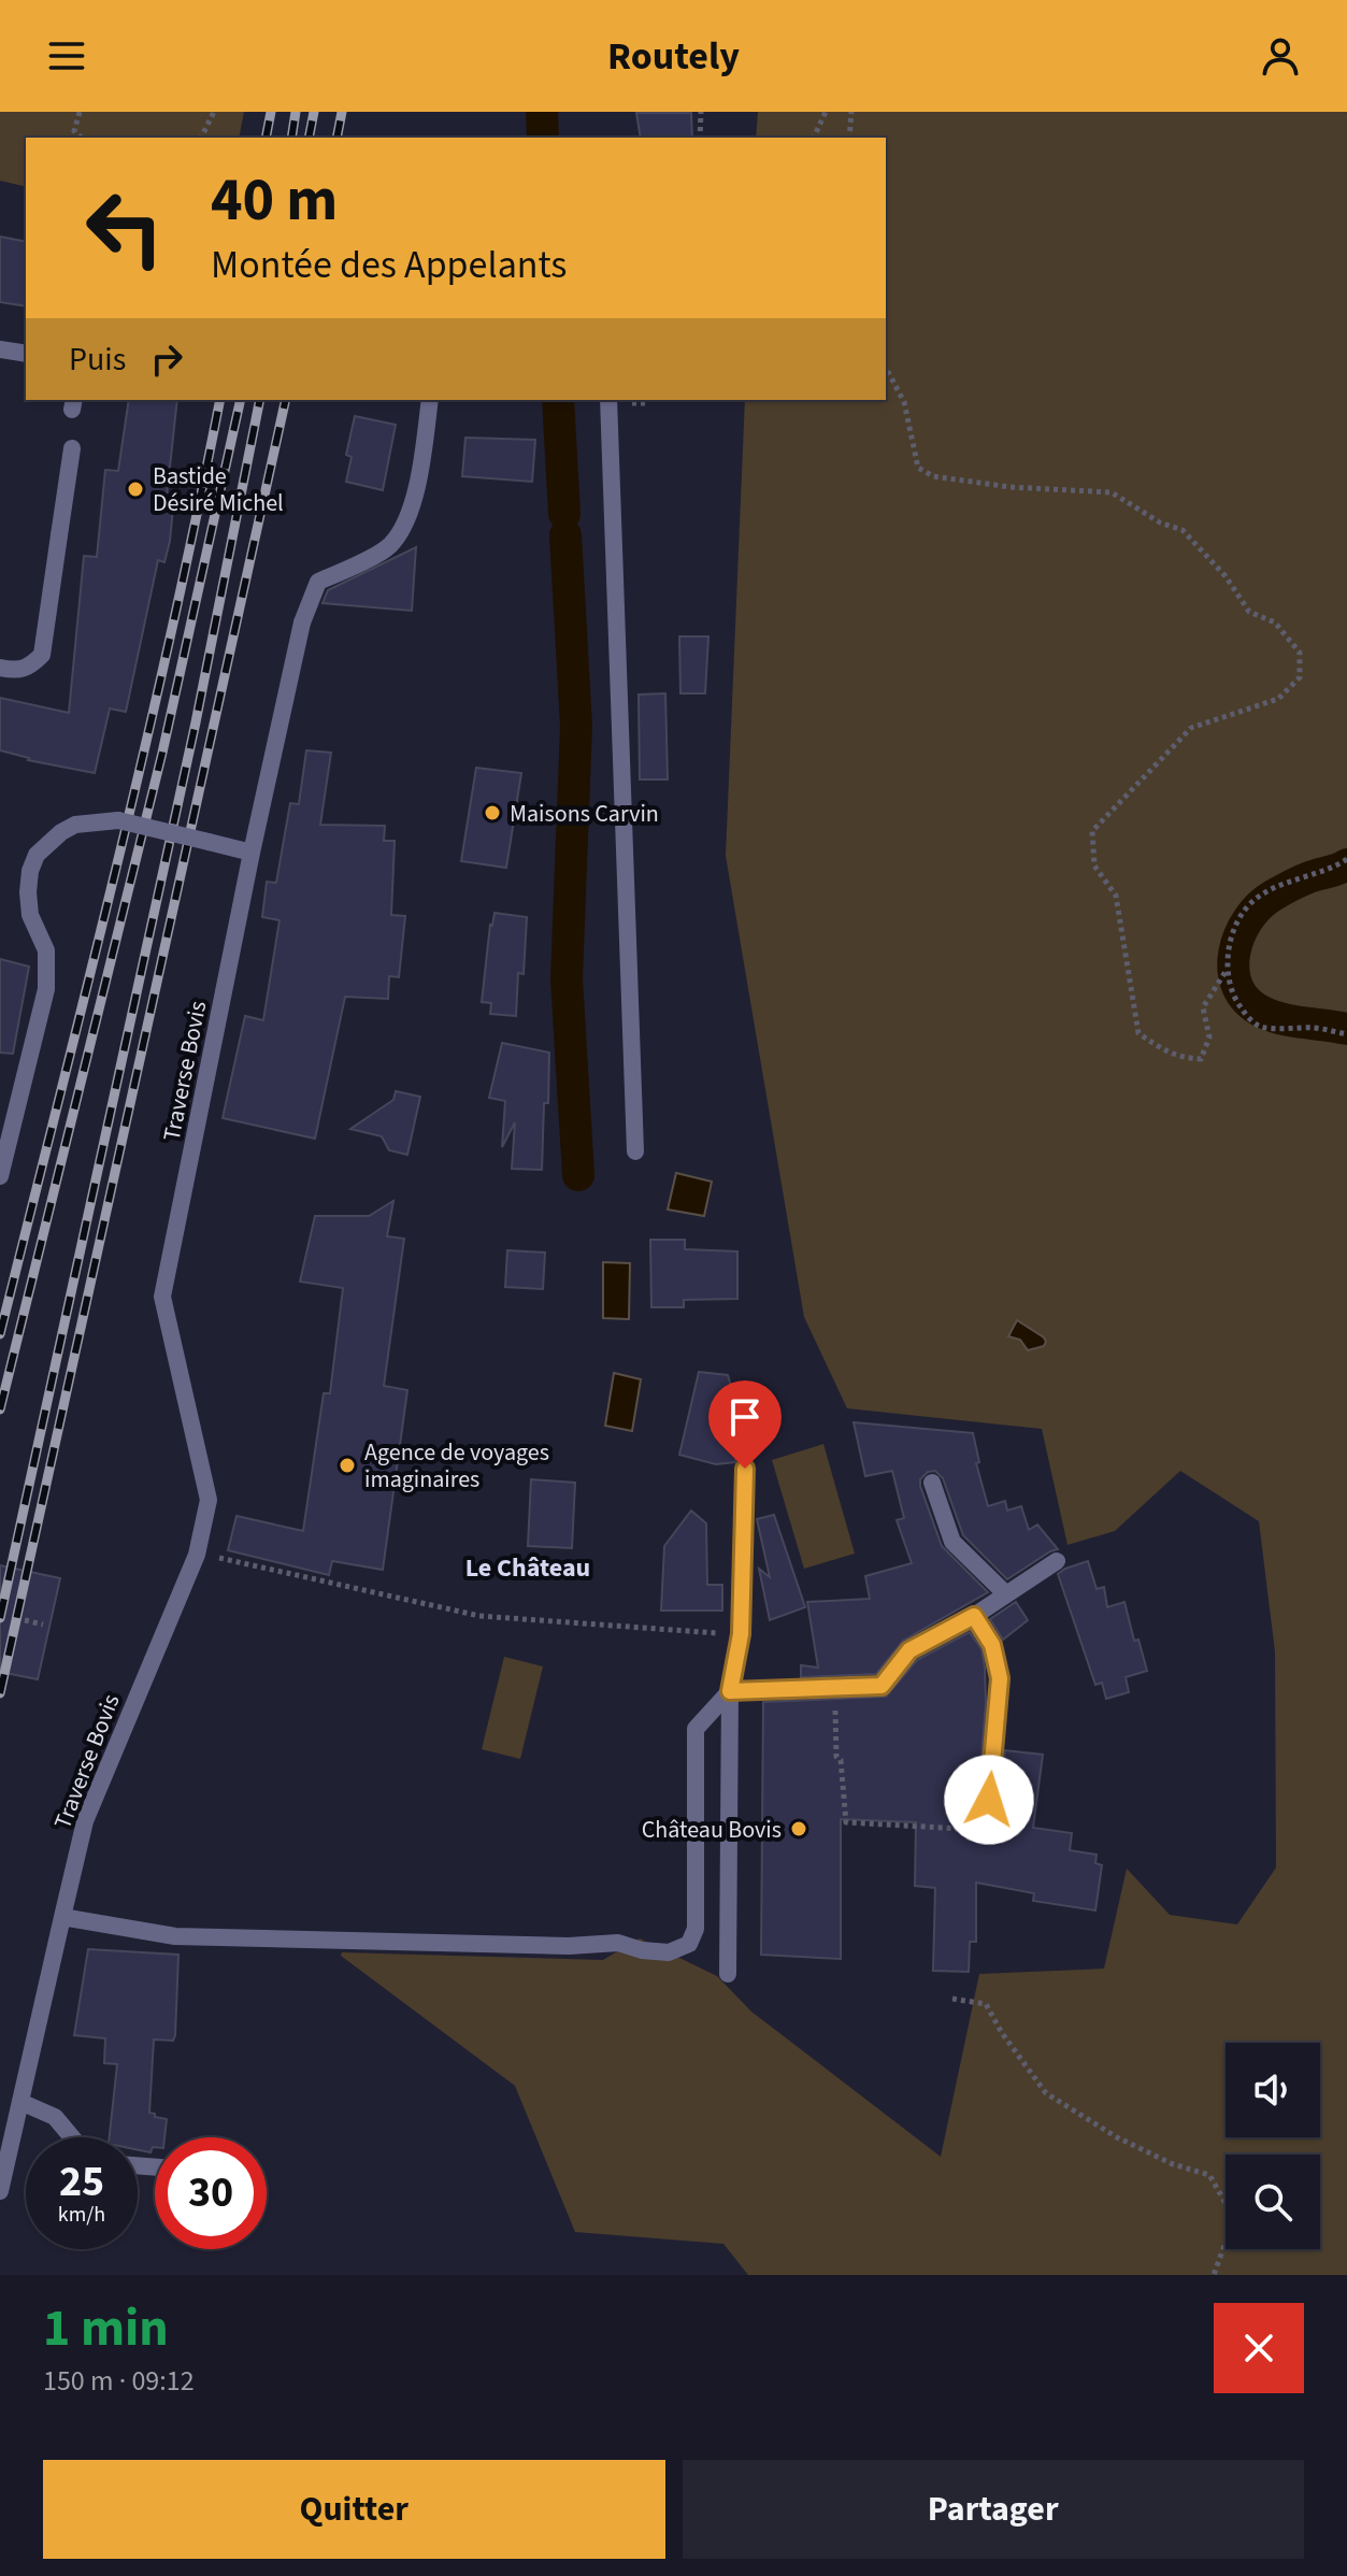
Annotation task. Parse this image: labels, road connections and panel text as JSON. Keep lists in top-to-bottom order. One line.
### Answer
{"streets":{"street":["Traverse Bovis"]},"districts":["Le Château"],"places":["Bastide Désiré Michel","Maisons Carvin","Agence de voyages imaginaires","Château Bovis"],"page":{"header":"Routely","turn":["40 m","Montée des Appelants"],"then":"Puis","speed":"25 km/h","limit":"30","heading":["1 min","150 m · 09:12"],"buttons":["Quitter","Partager"]}}
